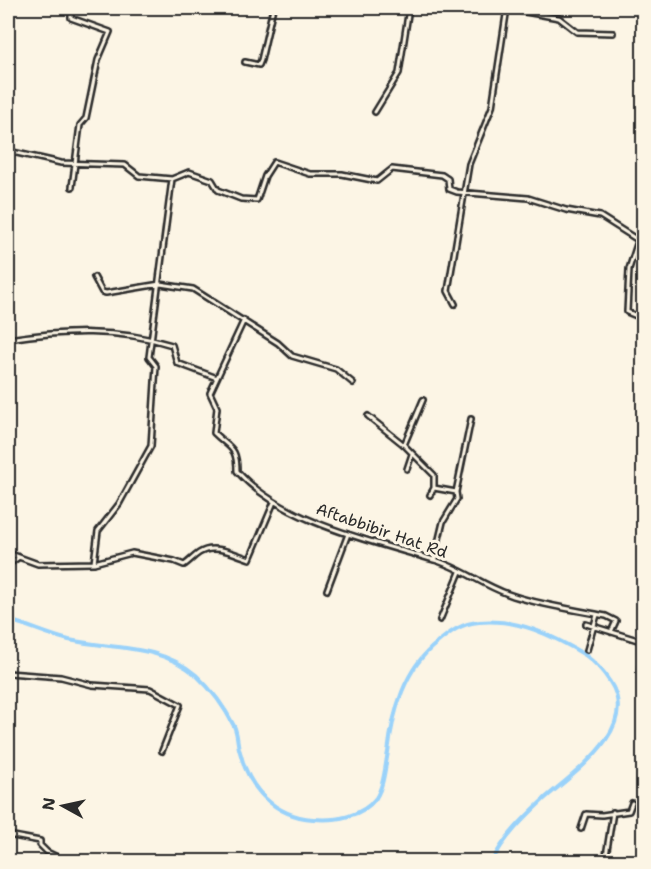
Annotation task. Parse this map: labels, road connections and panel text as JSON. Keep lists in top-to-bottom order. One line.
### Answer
{"streets":{"street":["Aftabbibir Hat Rd"]},"north":"left"}
